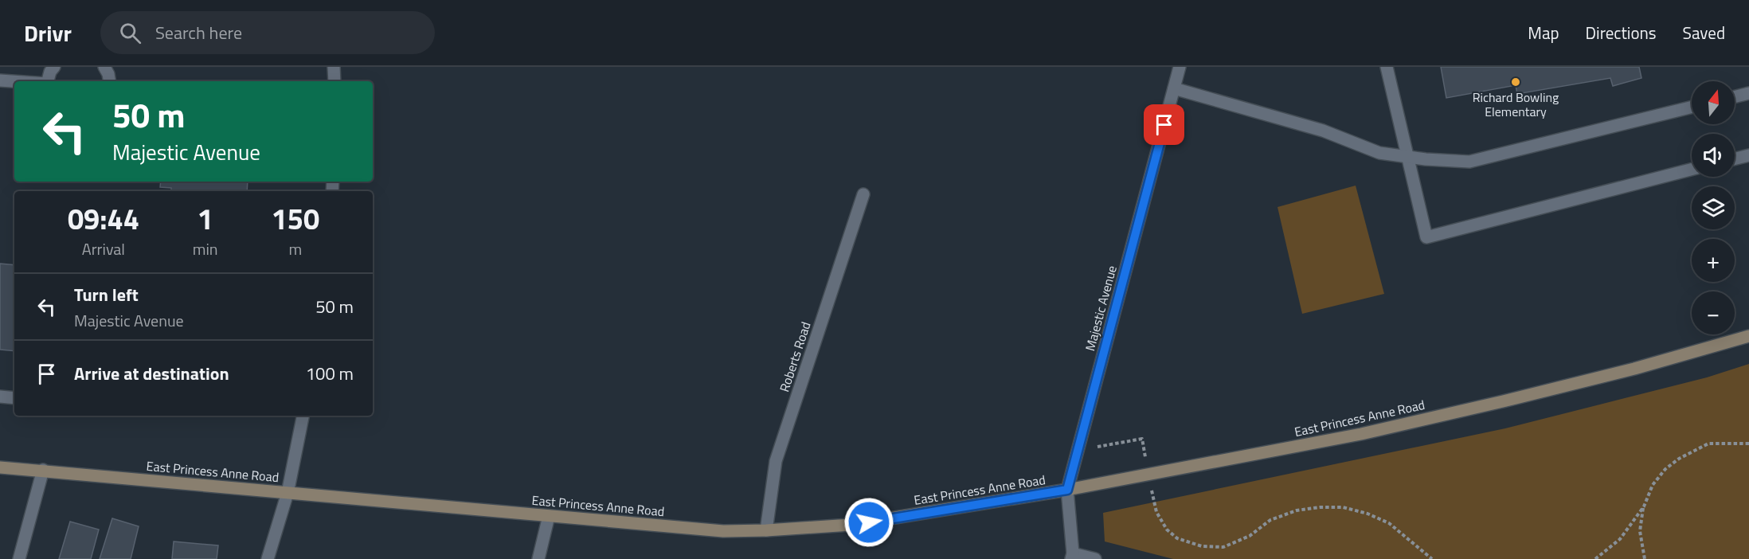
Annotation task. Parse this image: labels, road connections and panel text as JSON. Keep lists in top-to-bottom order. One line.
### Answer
{"streets":{"main road":["East Princess Anne Road"],"street":["Majestic Avenue","Roberts Road"]},"crossings":[["Majestic Avenue","East Princess Anne Road"],["Roberts Road","East Princess Anne Road"]],"places":["Richard Bowling Elementary"],"north":"top","page":{"header":"Drivr","search":"Search here","nav":["Map","Directions","Saved"],"map_buttons":["+","−"],"turn":["50 m","Majestic Avenue"],"eta":["09:44","Arrival","1","min","150","m"],"list":[{"name":"Turn left","note":"Majestic Avenue","value":"50 m"},{"name":"Arrive at destination","value":"100 m"}]}}
